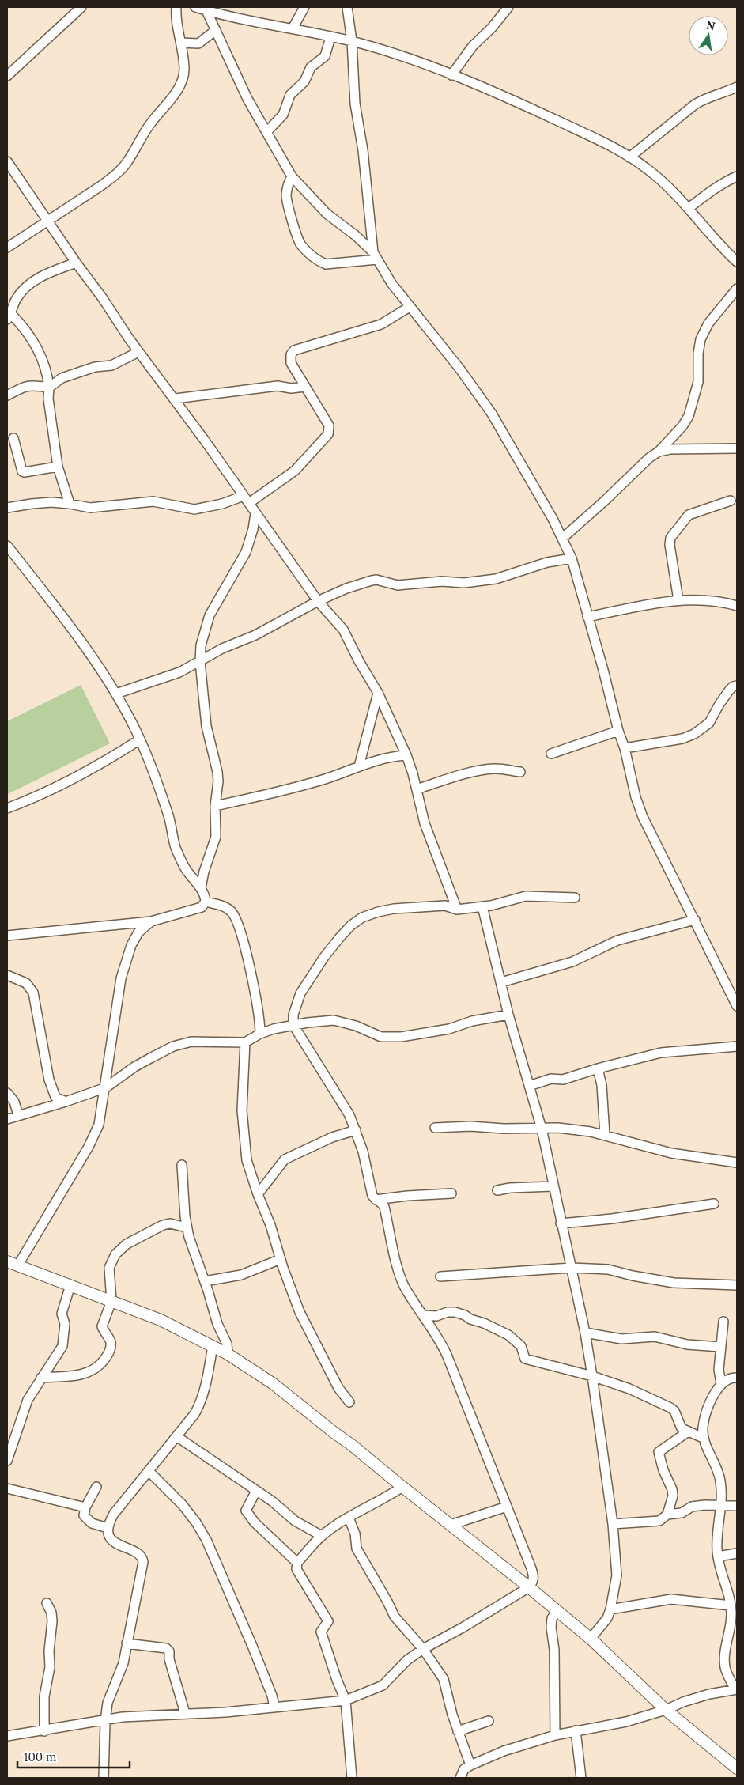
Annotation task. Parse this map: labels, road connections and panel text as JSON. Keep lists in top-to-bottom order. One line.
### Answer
{"scale_bar":"100 m","north":"top"}
